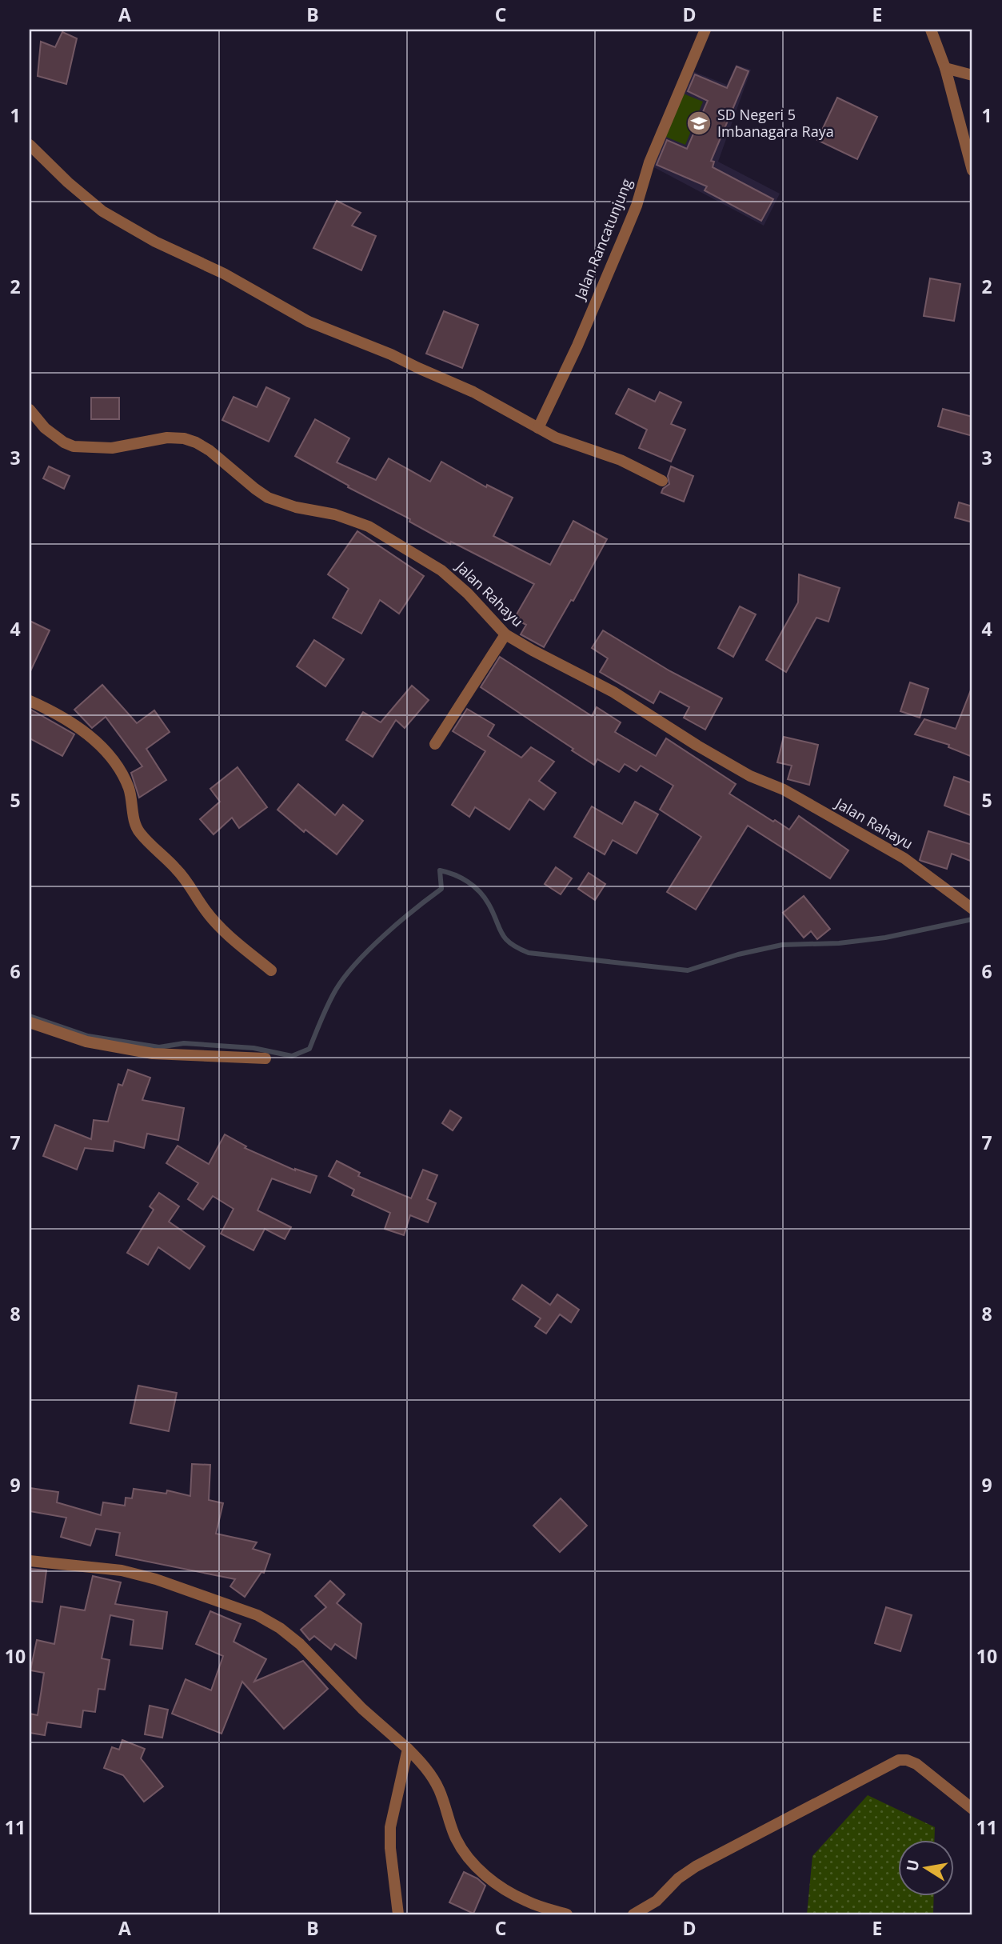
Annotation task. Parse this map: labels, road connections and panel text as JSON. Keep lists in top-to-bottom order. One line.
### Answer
{"streets":{"street":["Jalan Rancatunjung","Jalan Rahayu"]},"places":{"school or university":["SD Negeri 5 Imbanagara Raya"]},"north":"left","grid":{"columns":["A","B","C","D","E"],"rows":["1","2","3","4","5","6","7","8","9","10","11"]}}
